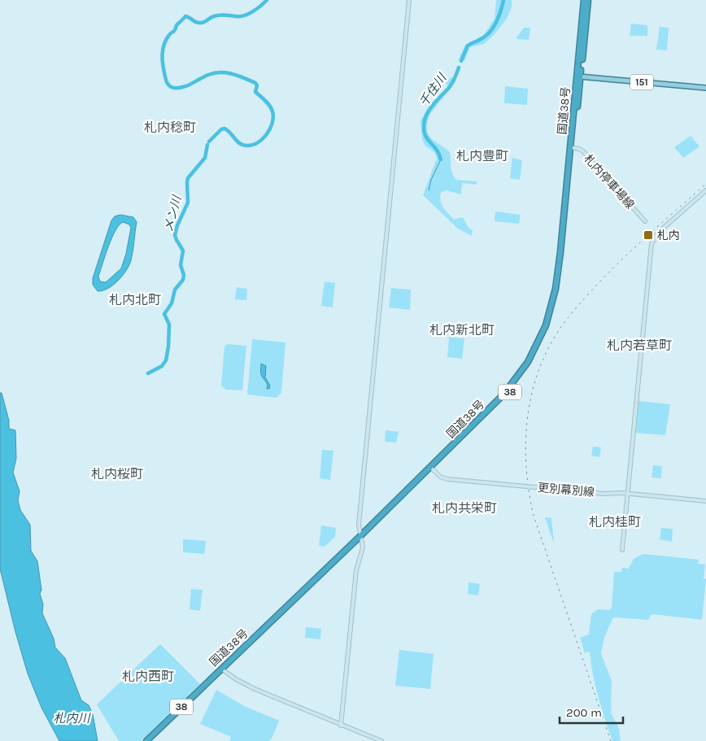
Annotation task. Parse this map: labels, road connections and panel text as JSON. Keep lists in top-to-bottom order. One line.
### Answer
{"streets":{"highway":["国道38号","38"],"main road":["151"],"street":["札内停車場線","更別幕別線"]},"crossings":[["151","国道38号"],["国道38号","札内停車場線"],["国道38号","更別幕別線"]],"districts":["札内稔町","札内豊町","札内北町","札内新北町","札内若草町","札内桜町","札内共栄町","札内桂町","札内西町"],"water":["千住川","メン川","札内川"],"places":{"transit":["札内"]},"scale_bar":"200 m"}
